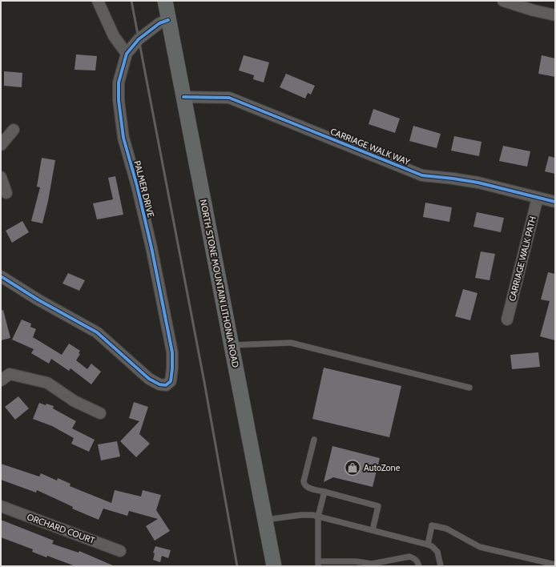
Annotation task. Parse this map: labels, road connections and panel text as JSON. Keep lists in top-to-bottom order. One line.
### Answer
{"streets":{"main road":["NORTH STONE MOUNTAIN LITHONIA ROAD"],"street":["CARRIAGE WALK WAY","PALMER DRIVE","CARRIAGE WALK PATH","ORCHARD COURT"]},"crossings":[["CARRIAGE WALK WAY","CARRIAGE WALK PATH"],["CARRIAGE WALK WAY","NORTH STONE MOUNTAIN LITHONIA ROAD"],["PALMER DRIVE","NORTH STONE MOUNTAIN LITHONIA ROAD"]],"places":{"shop":["AutoZone"]}}
